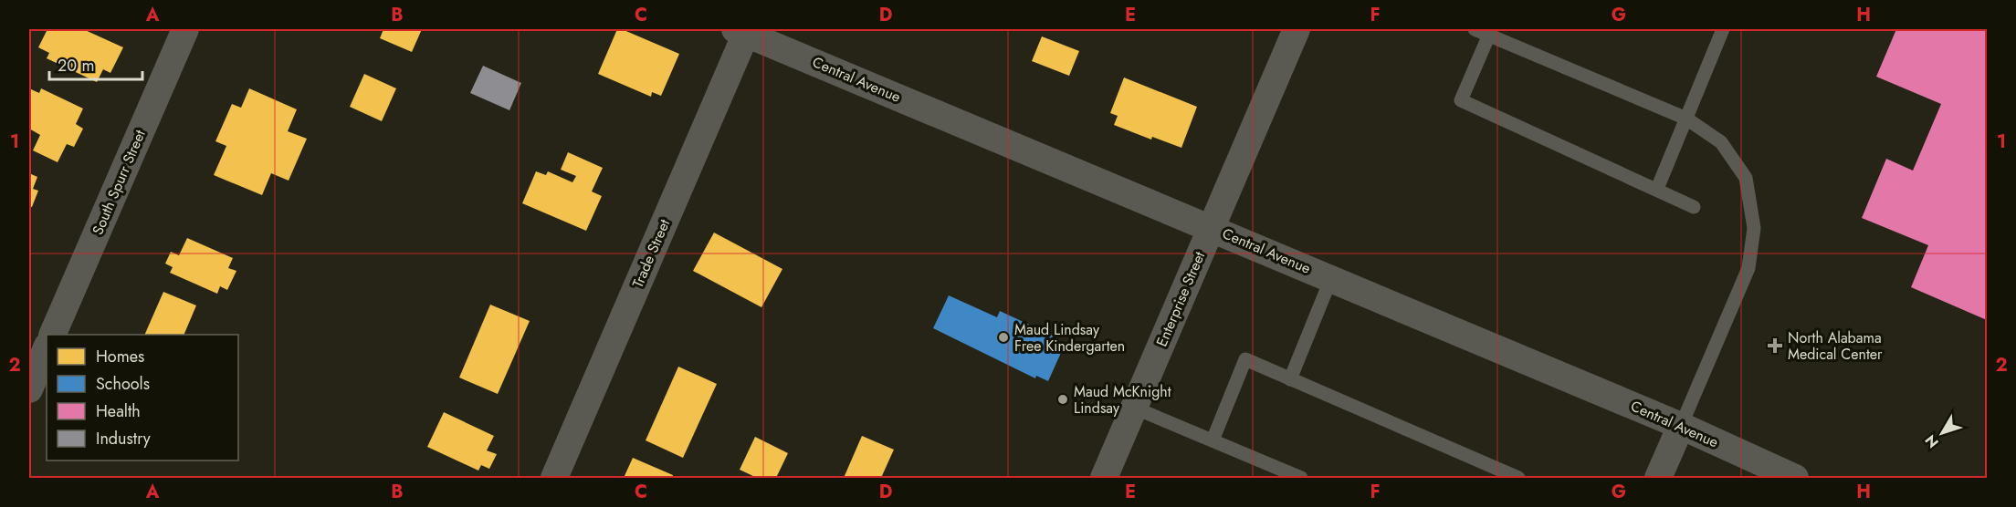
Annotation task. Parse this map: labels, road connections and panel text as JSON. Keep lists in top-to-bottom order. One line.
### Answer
{"streets":{"street":["Central Avenue","South Spurr Street","Trade Street","Enterprise Street"]},"crossings":[["Central Avenue","Trade Street"],["Central Avenue","Enterprise Street"]],"places":{"other":["Maud Lindsay Free Kindergarten","Maud McKnight Lindsay"],"health":["North Alabama Medical Center"]},"legend":["Homes","Schools","Health","Industry"],"scale_bar":"20 m","north":"bottom left","grid":{"columns":["A","B","C","D","E","F","G","H"],"rows":["1","2"]}}
